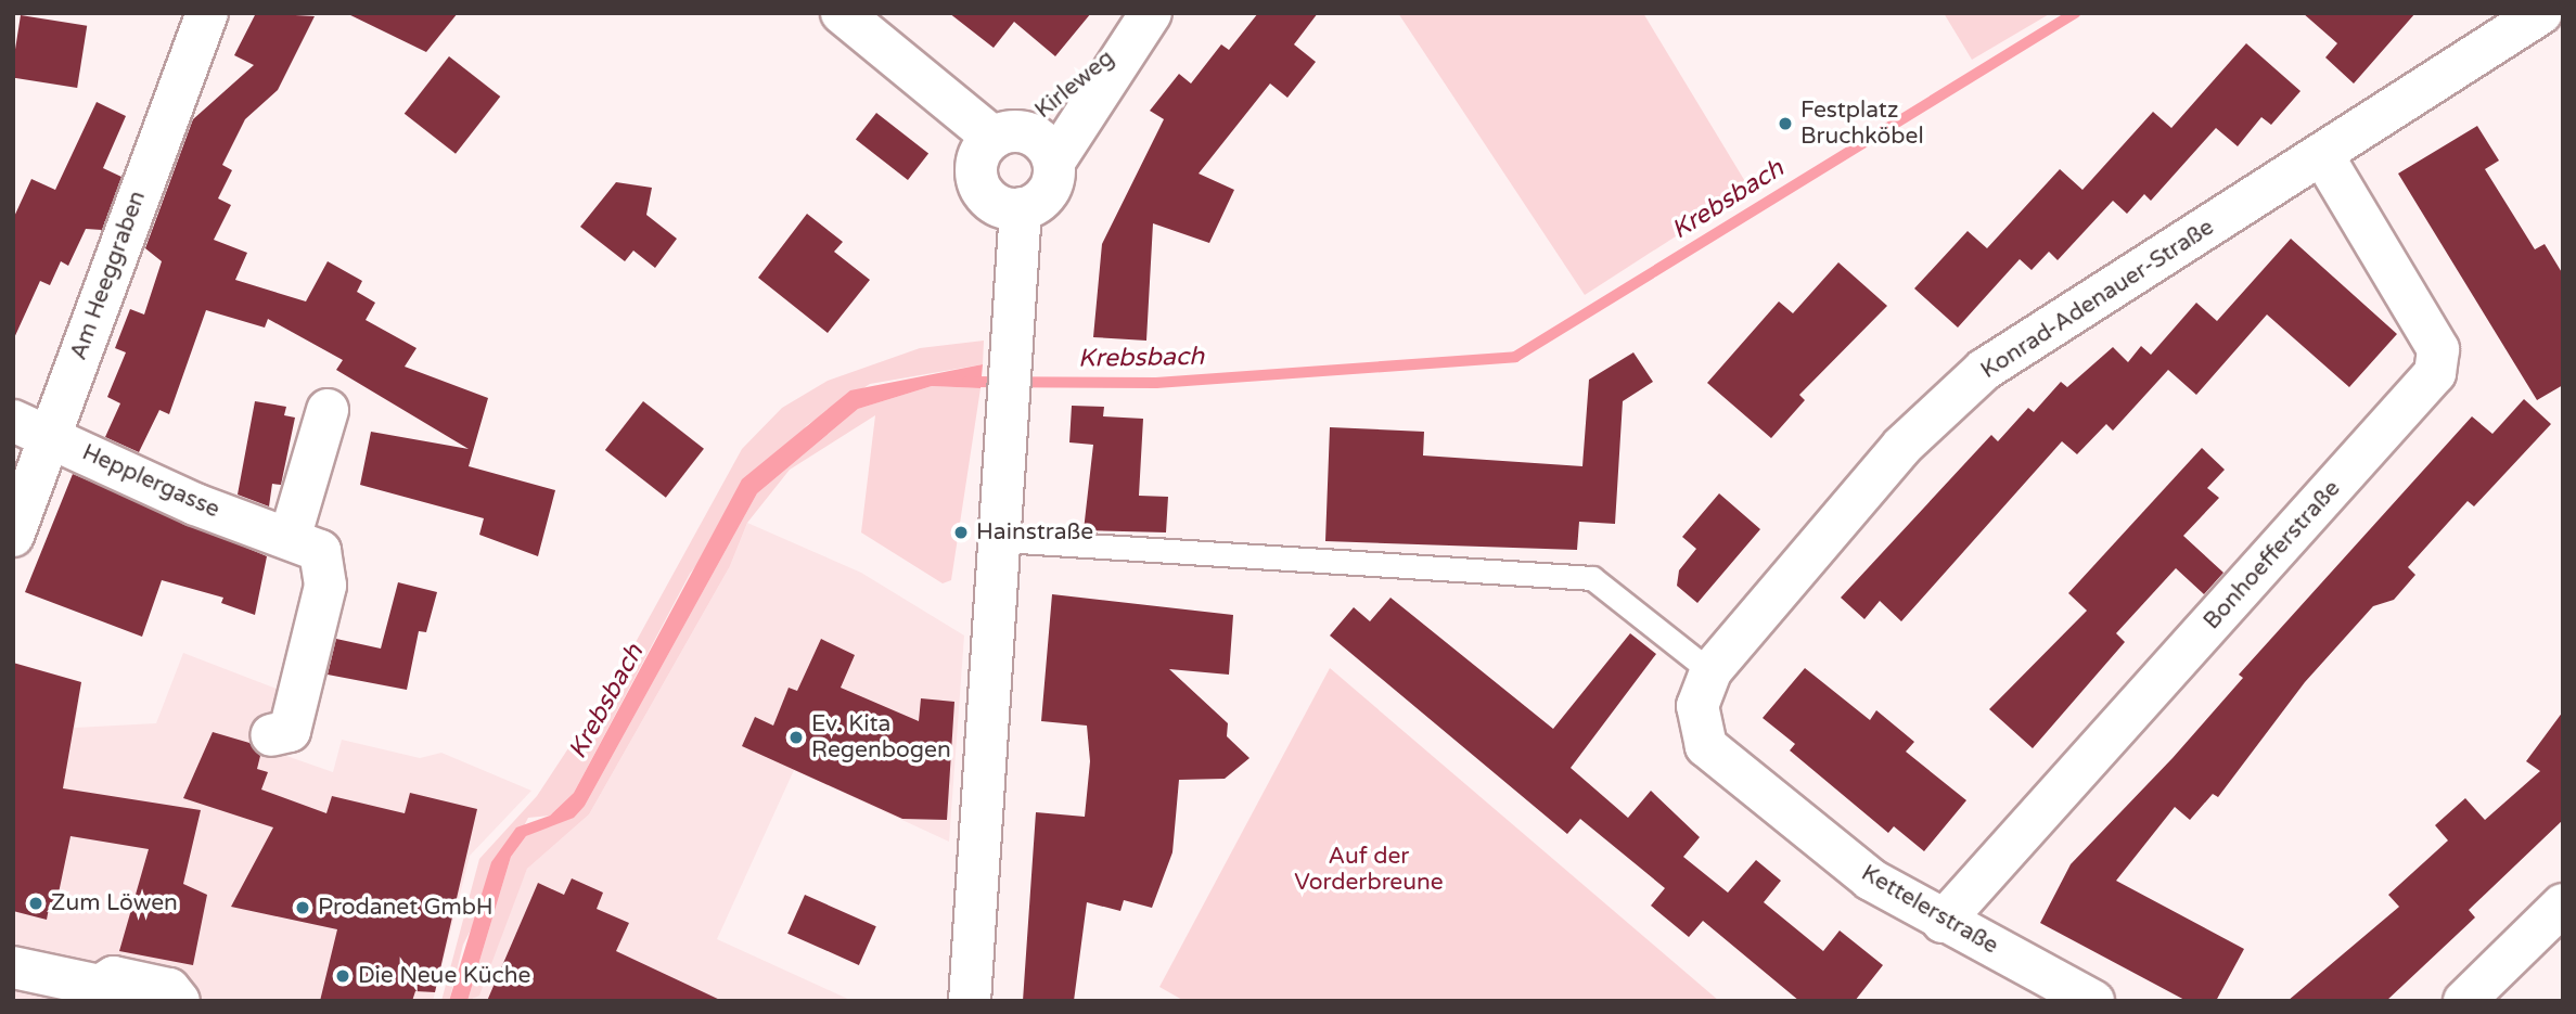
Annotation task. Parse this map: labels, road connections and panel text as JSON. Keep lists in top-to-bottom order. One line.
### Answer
{"streets":{"street":["Kirleweg","Am Heeggraben","Konrad-Adenauer-Straße","Hepplergasse","Bonhoefferstraße","Kettelerstraße"]},"crossings":[["Am Heeggraben","Hepplergasse"],["Konrad-Adenauer-Straße","Bonhoefferstraße"],["Konrad-Adenauer-Straße","Kettelerstraße"],["Bonhoefferstraße","Kettelerstraße"]],"water":["Krebsbach"],"parks":["Auf der Vorderbreune"],"places":["Festplatz Bruchköbel","Hainstraße","Ev. Kita Regenbogen","Zum Löwen","Prodanet GmbH","Die Neue Küche"]}
